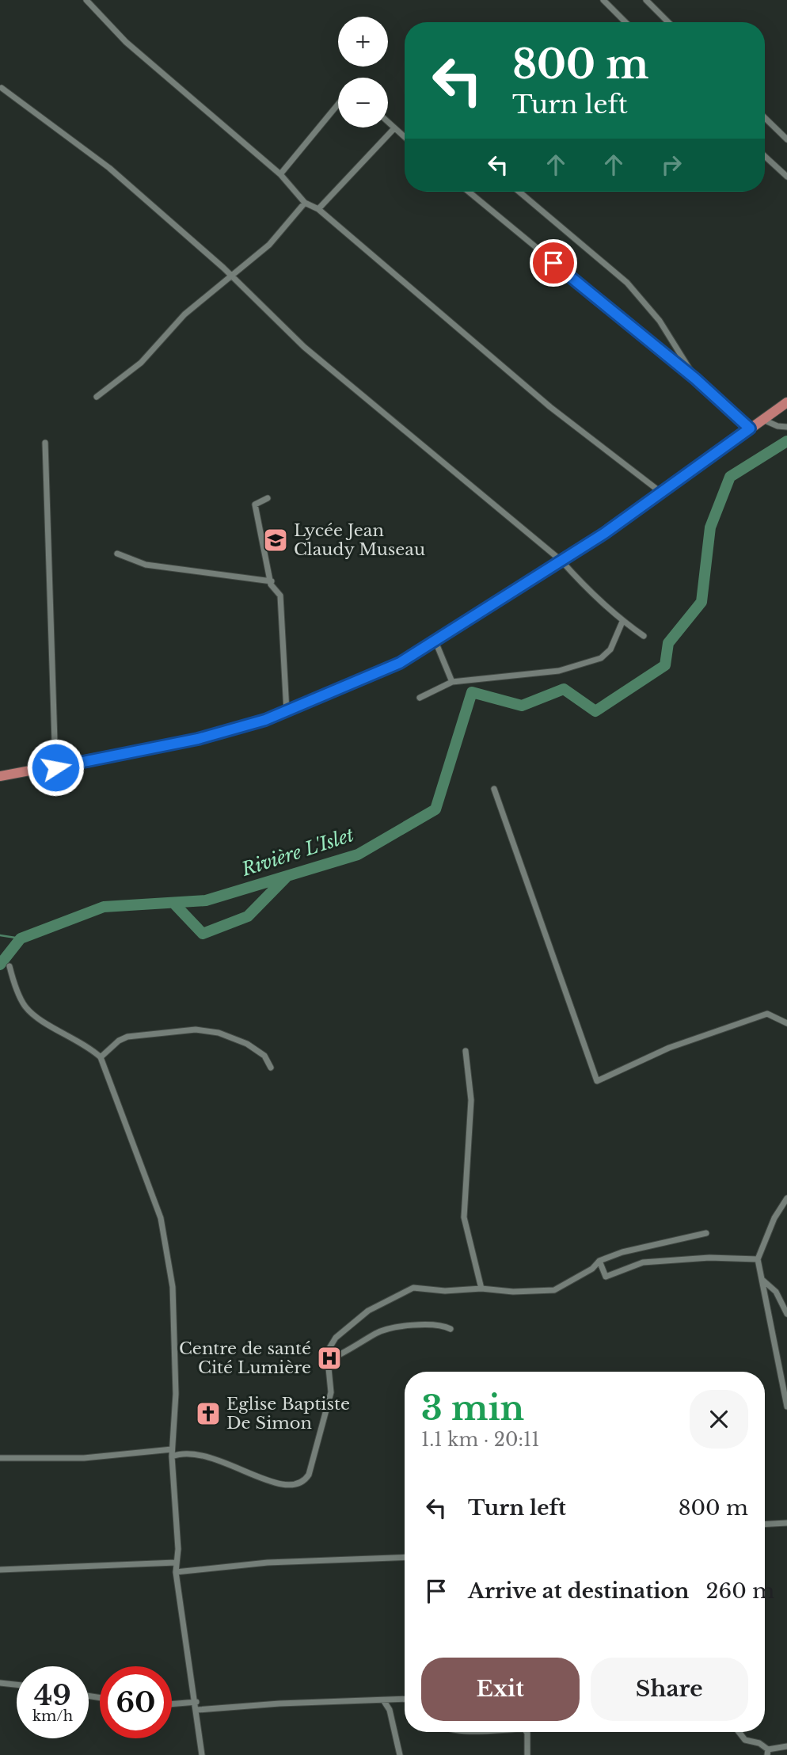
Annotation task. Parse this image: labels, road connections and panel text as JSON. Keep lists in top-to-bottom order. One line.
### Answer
{"water":["Rivière L'Islet"],"places":{"school or university":["Lycée Jean Claudy Museau"],"hospital":["Centre de santé Cité Lumière"],"church":["Eglise Baptiste De Simon"]},"page":{"map_buttons":["+","−"],"turn":["800 m","Turn left"],"heading":["3 min","1.1 km · 20:11"],"list":[{"name":"Turn left","value":"800 m"},{"name":"Arrive at destination","value":"260 m"}],"buttons":["Exit","Share"],"speed":"49 km/h","limit":"60"}}
